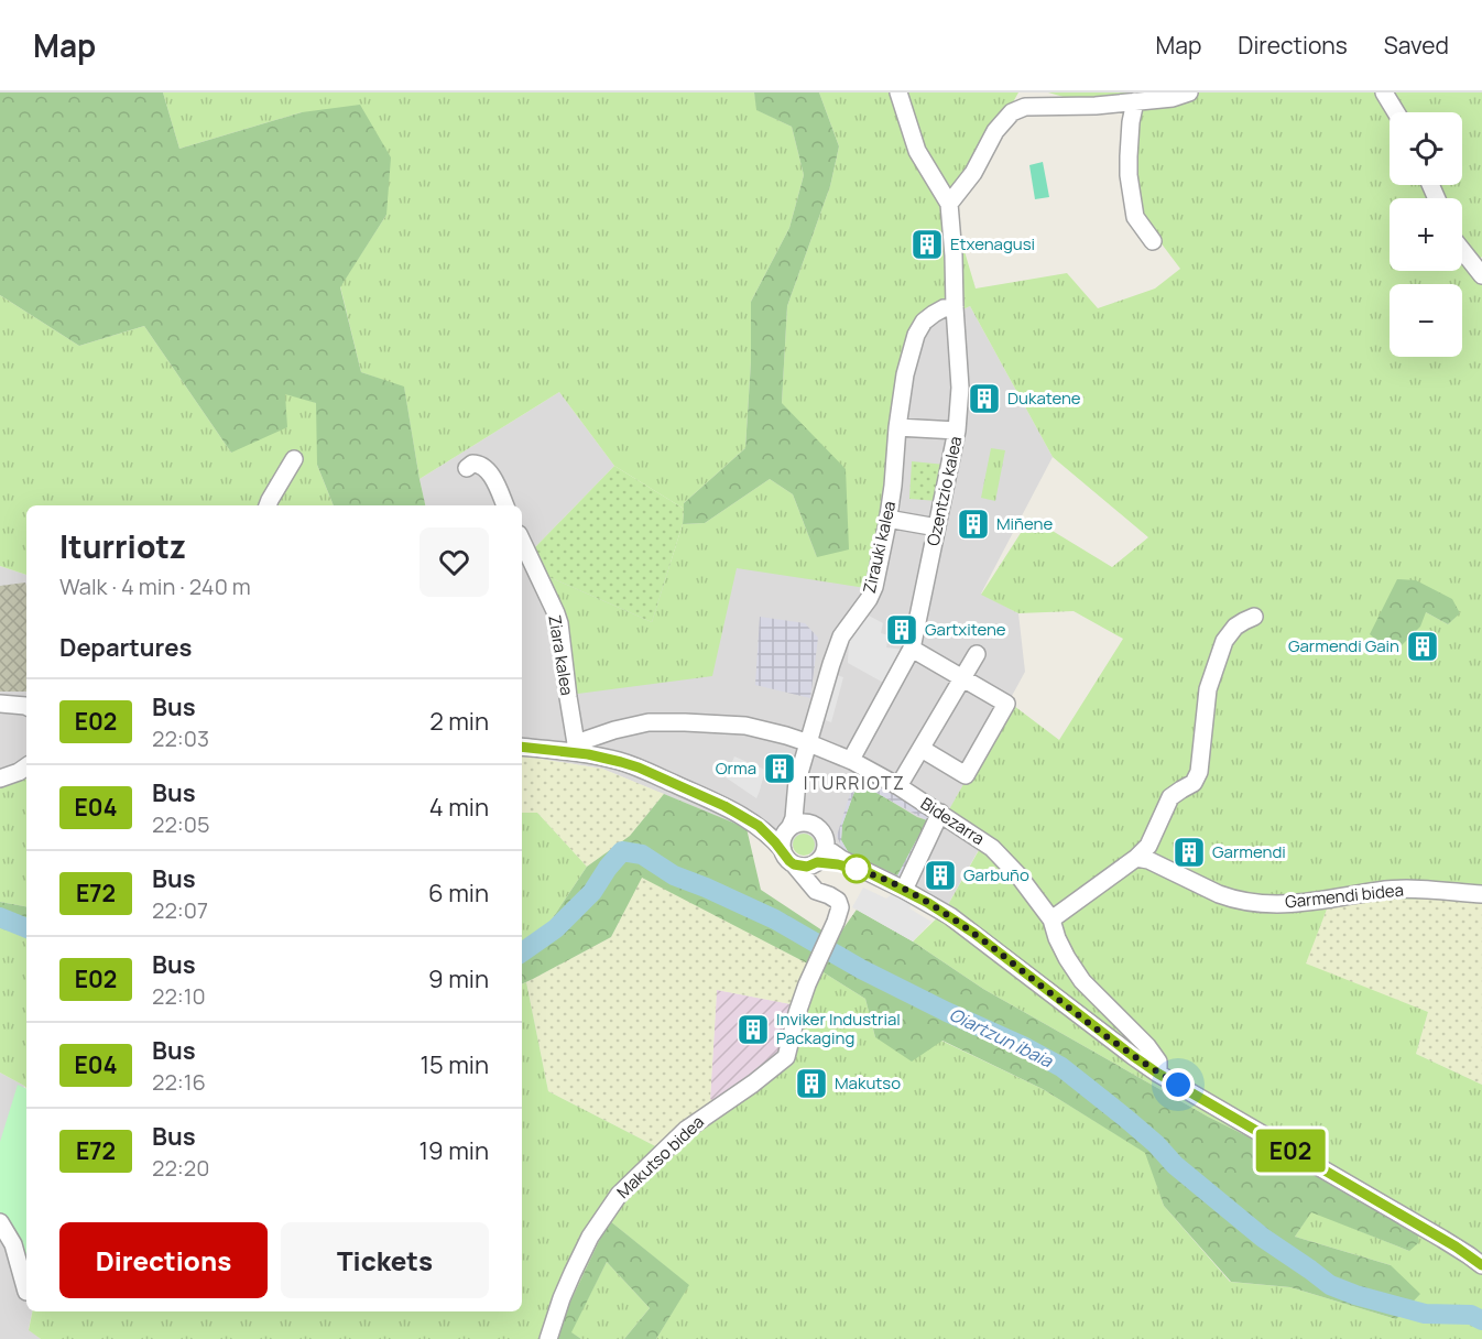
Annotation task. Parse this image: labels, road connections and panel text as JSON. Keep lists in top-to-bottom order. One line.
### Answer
{"streets":{"street":["Ozentzio kalea","Zirauki kalea","Ziara kalea","Bidezarra","Garmendi bidea","Makutso bidea"]},"crossings":[["Ozentzio kalea","Zirauki kalea"],["Ozentzio kalea","Bidezarra"],["Zirauki kalea","Bidezarra"],["Ziara kalea","Bidezarra"]],"districts":["ITURRIOTZ"],"water":["Oiartzun ibaia"],"places":{"building":["Etxenagusi","Dukatene","Miñene","Gartxitene","Garmendi Gain","Orma","Garmendi","Garbuño","Inviker Industrial Packaging","Makutso"]},"lines":["bus line E02"],"page":{"header":"Map","nav":["Map","Directions","Saved"],"on_map":"E02","map_buttons":["+","−"],"heading":[["Iturriotz","Walk · 4 min · 240 m"],"Departures"],"list":[{"mark":"E02","name":"Bus","note":"22:03","value":"2 min"},{"mark":"E04","name":"Bus","note":"22:05","value":"4 min"},{"mark":"E72","name":"Bus","note":"22:07","value":"6 min"},{"mark":"E02","name":"Bus","note":"22:10","value":"9 min"},{"mark":"E04","name":"Bus","note":"22:16","value":"15 min"},{"mark":"E72","name":"Bus","note":"22:20","value":"19 min"}],"buttons":["Directions","Tickets"]}}
